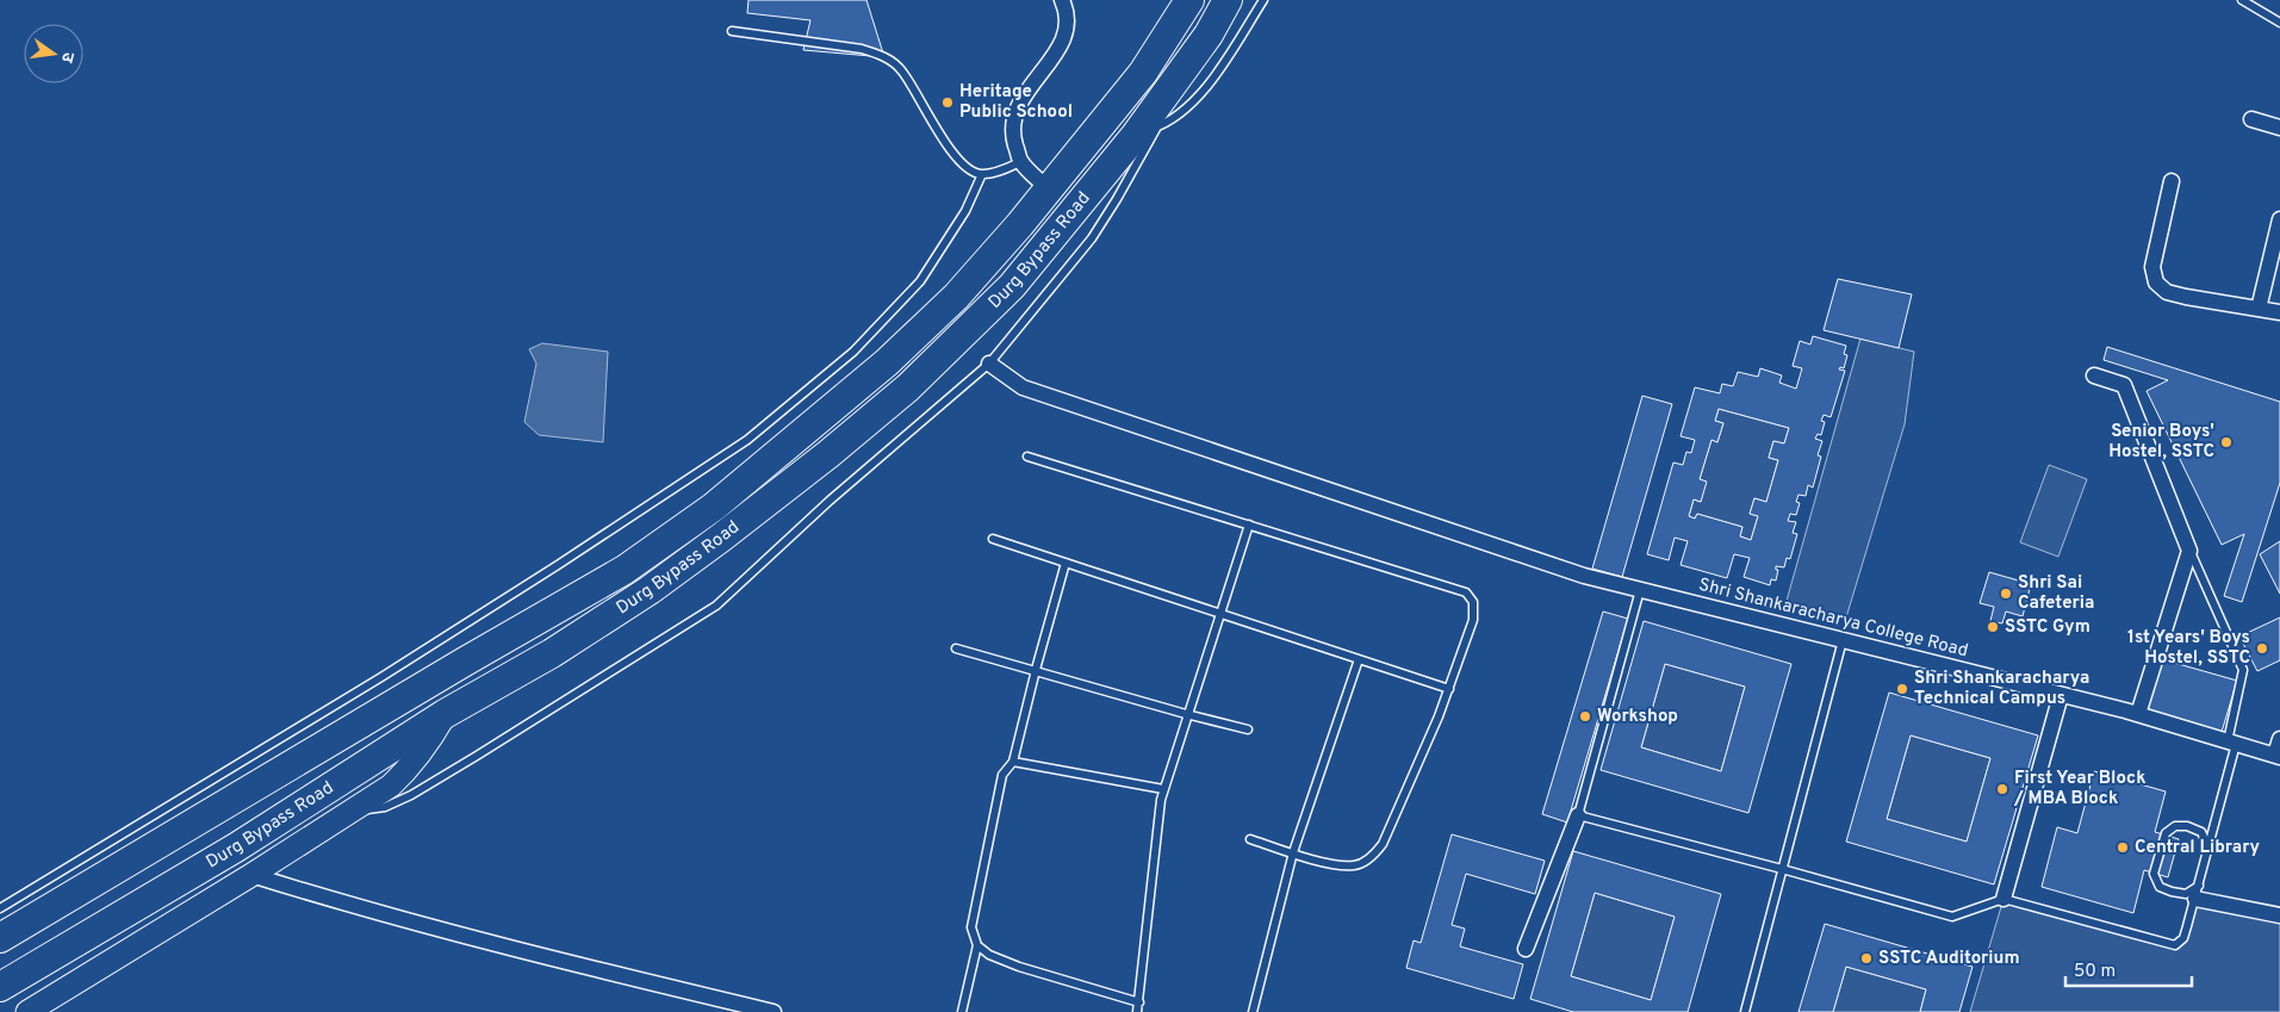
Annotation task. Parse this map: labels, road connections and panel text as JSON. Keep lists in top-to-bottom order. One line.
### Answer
{"streets":{"highway":["Durg Bypass Road"],"street":["Shri Shankaracharya College Road"]},"places":["Heritage Public School","Senior Boys' Hostel, SSTC","Shri Sai Cafeteria","SSTC Gym","1st Years' Boys Hostel, SSTC","Shri Shankaracharya Technical Campus","Workshop","First Year Block / MBA Block","Central Library","SSTC Auditorium"],"scale_bar":"50 m","north":"right"}
